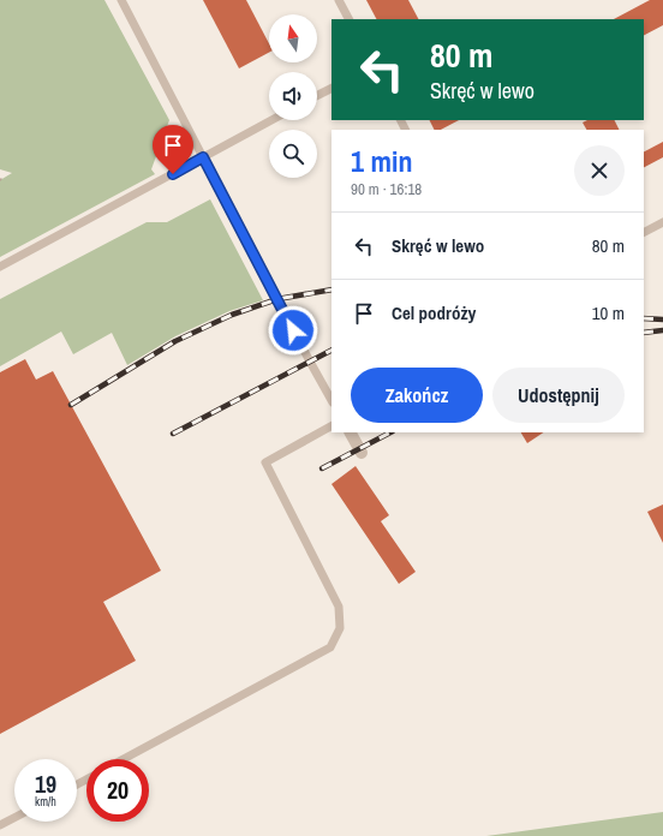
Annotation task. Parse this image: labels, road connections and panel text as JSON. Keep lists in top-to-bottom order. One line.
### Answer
{"north":"top","page":{"turn":["80 m","Skręć w lewo"],"heading":["1 min","90 m · 16:18"],"list":[{"name":"Skręć w lewo","value":"80 m"},{"name":"Cel podróży","value":"10 m"}],"buttons":["Zakończ","Udostępnij"],"speed":"19 km/h","limit":"20"}}
